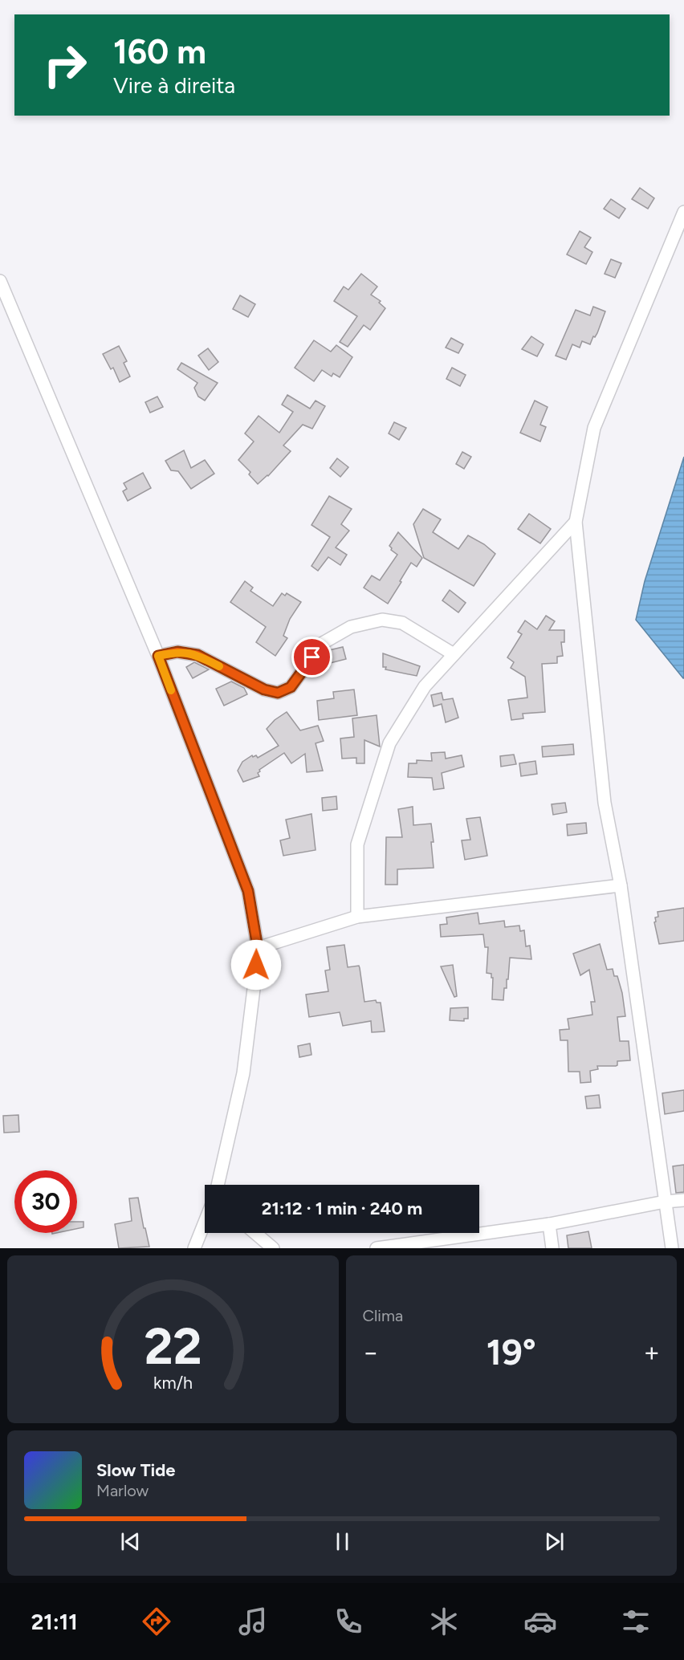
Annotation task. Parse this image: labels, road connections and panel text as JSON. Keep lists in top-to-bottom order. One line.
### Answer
{"page":{"turn":["160 m","Vire à direita"],"limit":"30","trip":"21:12 · 1 min · 240 m","tile":"Clima","heat":["−","19°","+"],"song":["Slow Tide","Marlow"],"tabs":"21:11","gauge":["22","km/h"]}}
